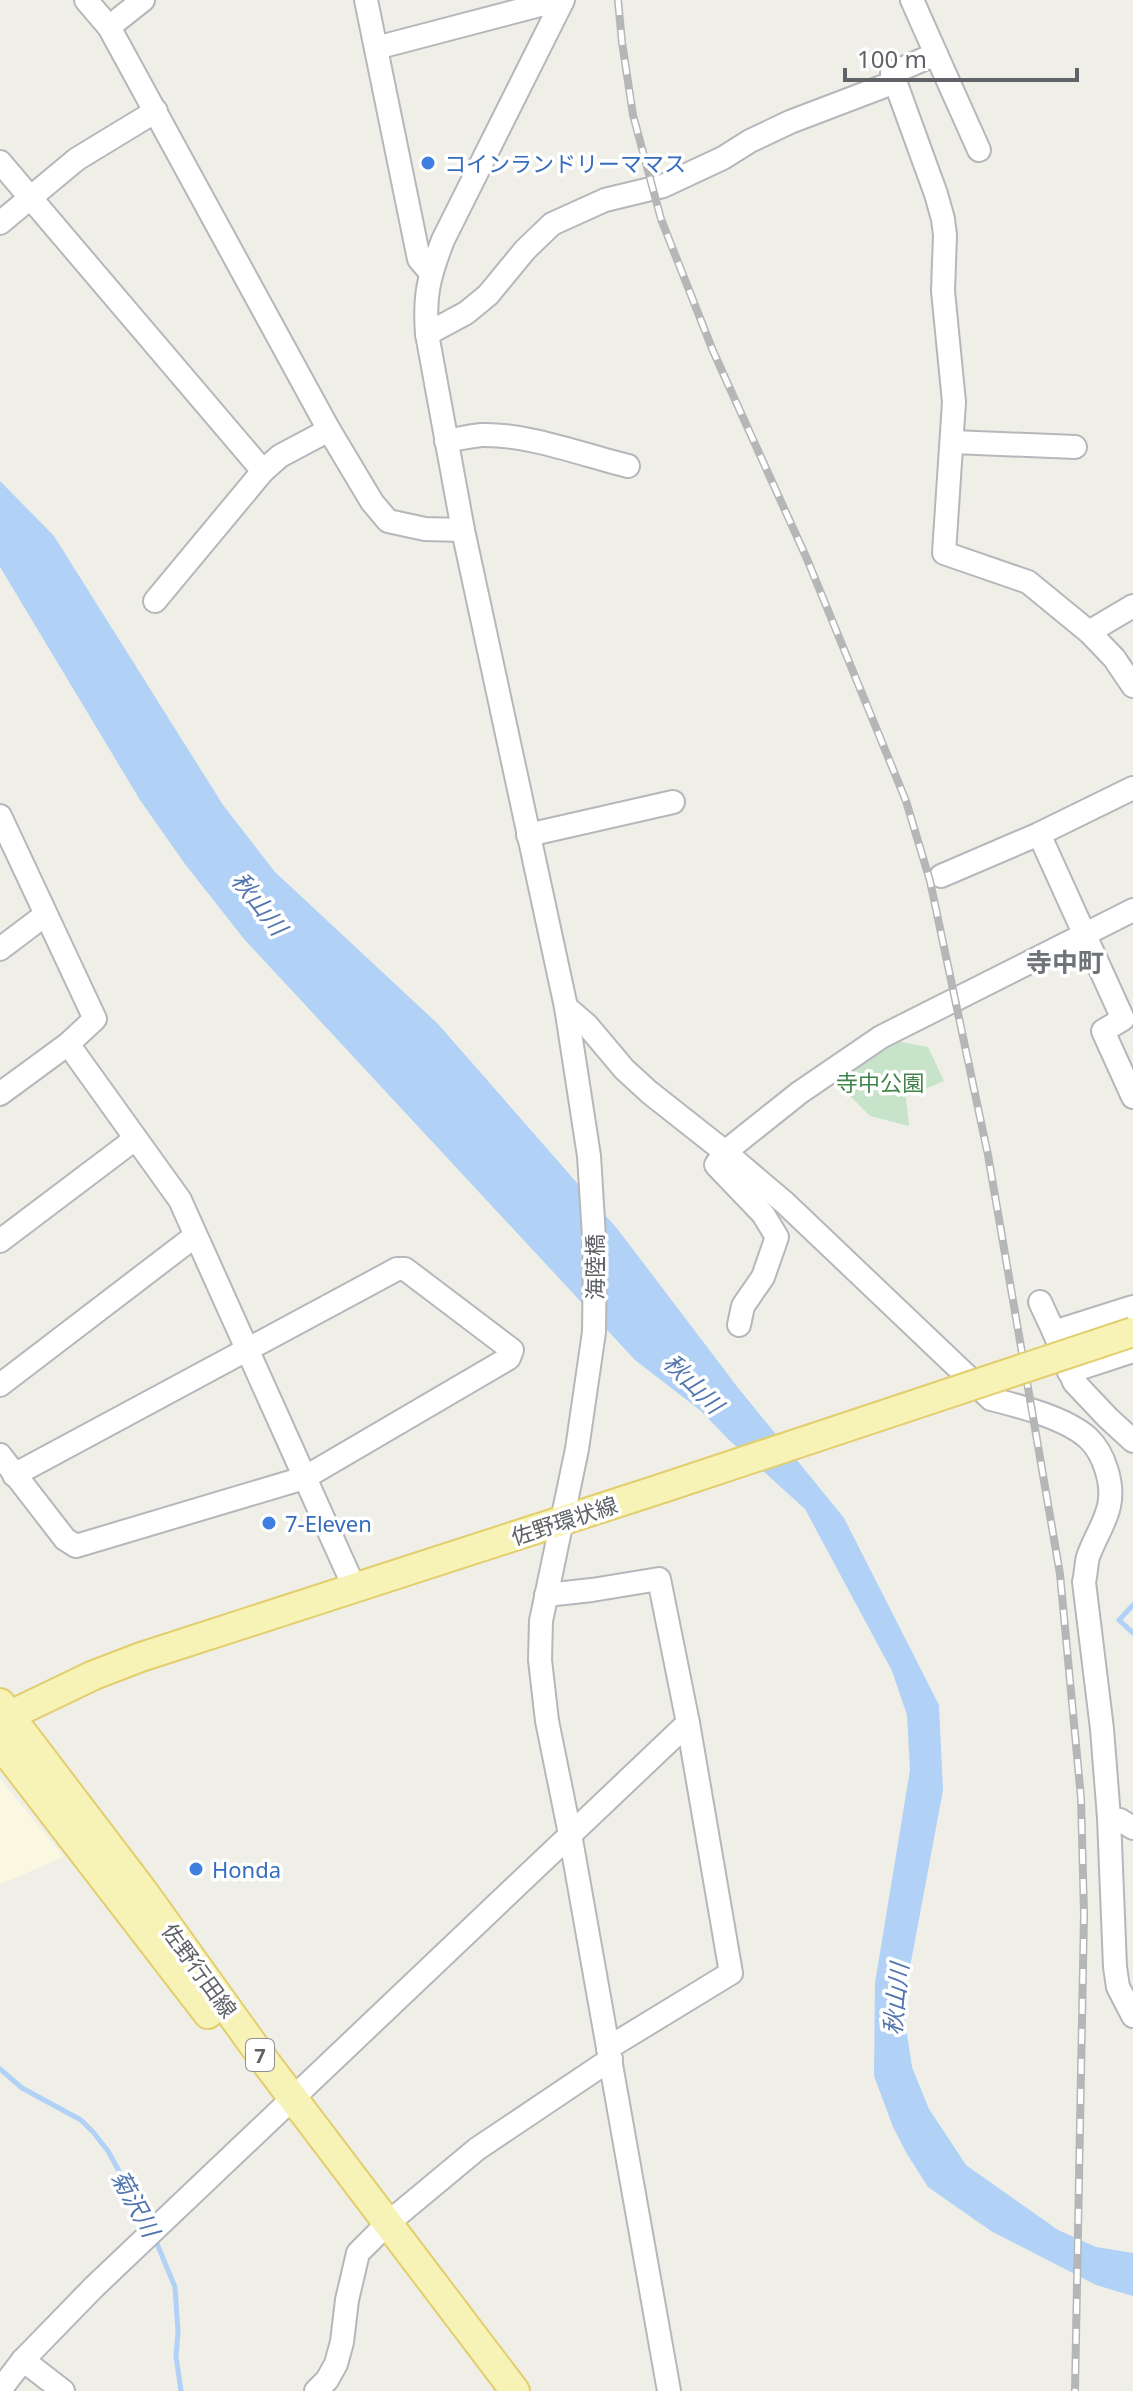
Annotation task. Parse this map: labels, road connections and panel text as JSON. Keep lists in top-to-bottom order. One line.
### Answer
{"streets":{"main road":["佐野環状線","佐野行田線","7"],"street":["海陸橋"]},"crossings":[["海陸橋","佐野環状線"],["佐野環状線","佐野行田線"]],"districts":["寺中町"],"water":["秋山川","菊沢川"],"parks":["寺中公園"],"places":["コインランドリーママス","7-Eleven","Honda"],"scale_bar":"100 m"}
